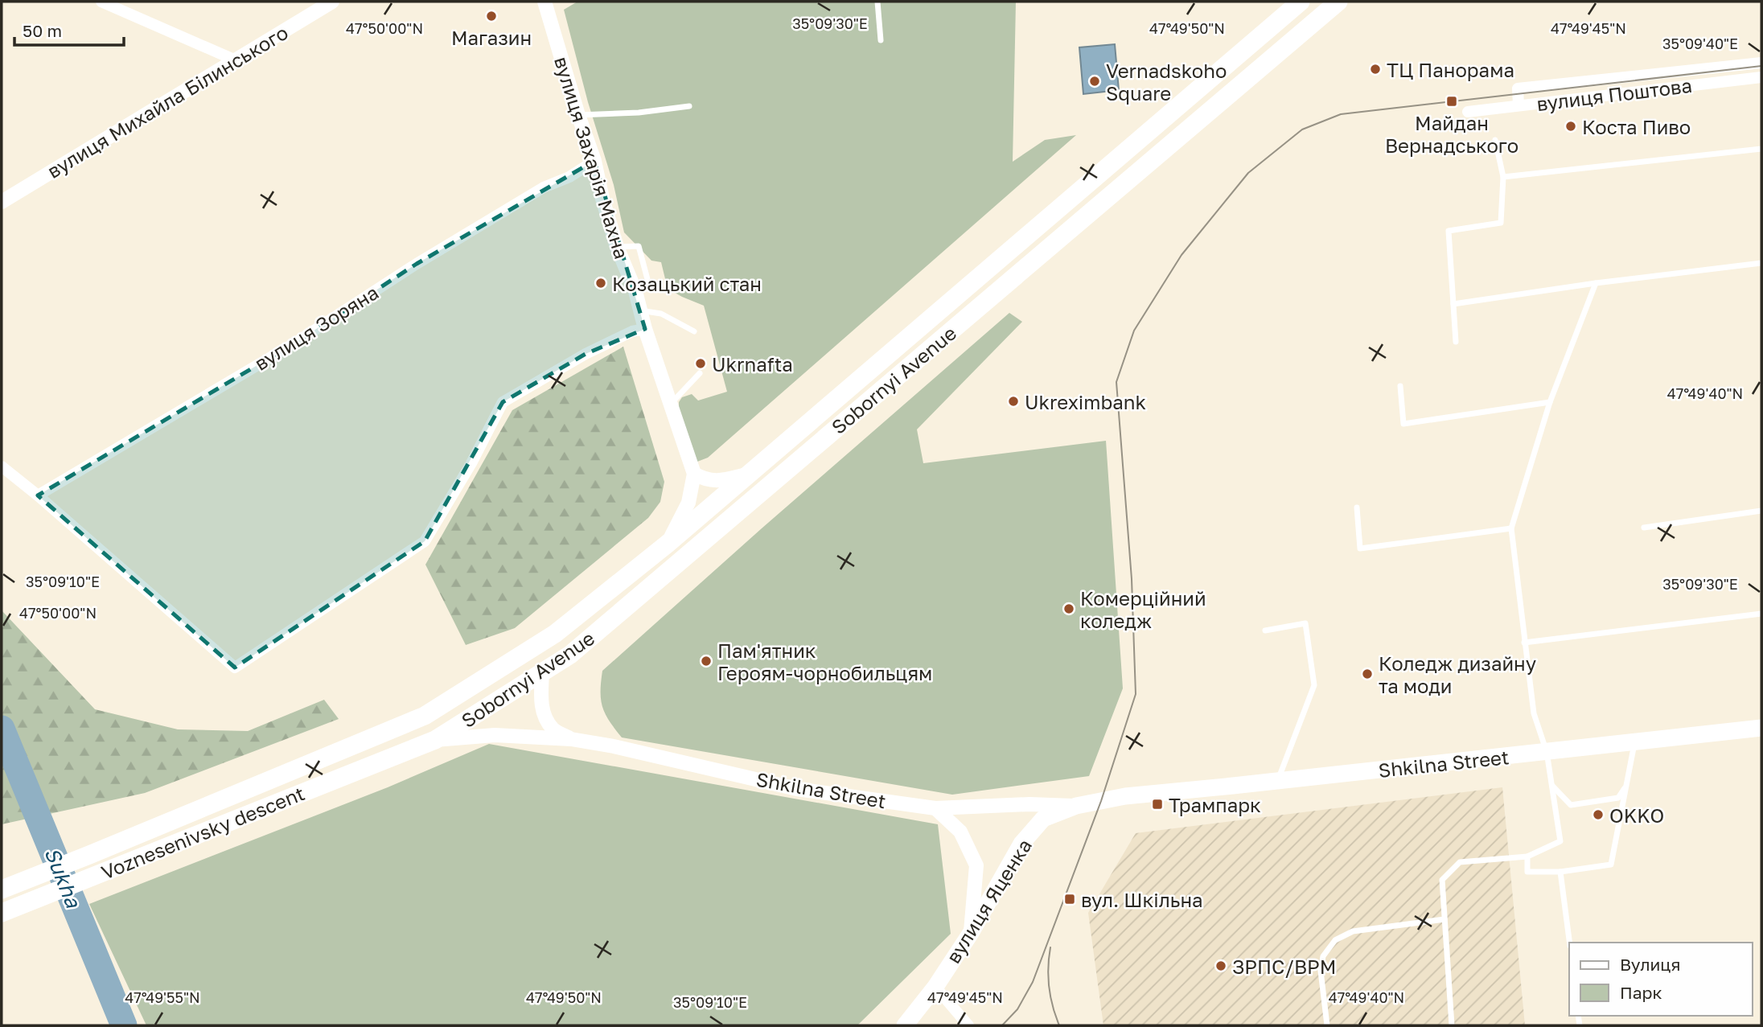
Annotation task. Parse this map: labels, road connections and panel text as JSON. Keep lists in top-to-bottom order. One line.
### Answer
{"streets":{"main road":["Sobornyi Avenue","Shkilna Street","Voznesenivsky descent","вулиця Яценка"],"street":["вулиця Поштова","вулиця Михайла Білинського","вулиця Захарія Махна","вулиця Зоряна"]},"crossings":[["вулиця Захарія Махна","вулиця Зоряна"],["Sobornyi Avenue","Shkilna Street"],["Sobornyi Avenue","Voznesenivsky descent"],["Shkilna Street","Voznesenivsky descent"],["Shkilna Street","вулиця Яценка"]],"water":["Sukha"],"places":{"other":["Магазин","ТЦ Панорама","Vernadskoho Square","Коста Пиво","Козацький стан","Ukrnafta","Ukreximbank","Комерційний коледж","Пам'ятник Героям-чорнобильцям","Коледж дизайну та моди","OKKO","ЗРПС/ВРМ"],"transit":["Майдан Вернадського","Трампарк","вул. Шкільна"]},"legend":["Вулиця","Парк"],"scale_bar":"50 m","coordinates":["35°09'30\"E","47°50'00\"N","47°49'50\"N","47°49'45\"N","35°09'40\"E","47°49'40\"N","35°09'10\"E","47°49'55\"N"]}
